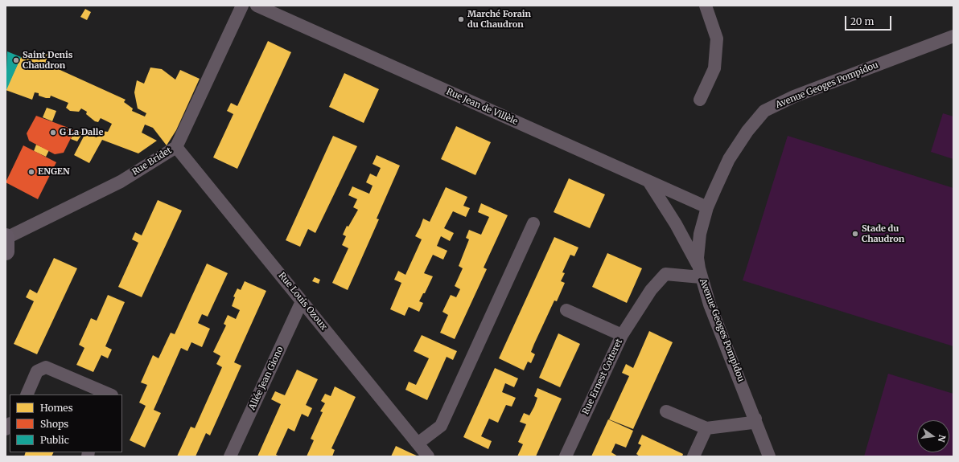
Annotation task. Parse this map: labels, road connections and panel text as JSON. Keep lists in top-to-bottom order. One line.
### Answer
{"streets":{"street":["Avenue Geoges Pompidou","Rue Jean de Villèle","Rue Bridet","Rue Louis Ozoux","Rue Ernest Cotteret","Allée Jean Giono"]},"crossings":[["Avenue Geoges Pompidou","Rue Jean de Villèle"],["Rue Bridet","Rue Louis Ozoux"],["Rue Louis Ozoux","Allée Jean Giono"]],"places":["Marché Forain du Chaudron","Saint Denis Chaudron","G La Dalle","ENGEN","Stade du Chaudron"],"legend":["Homes","Shops","Public"],"scale_bar":"20 m","north":"right"}
